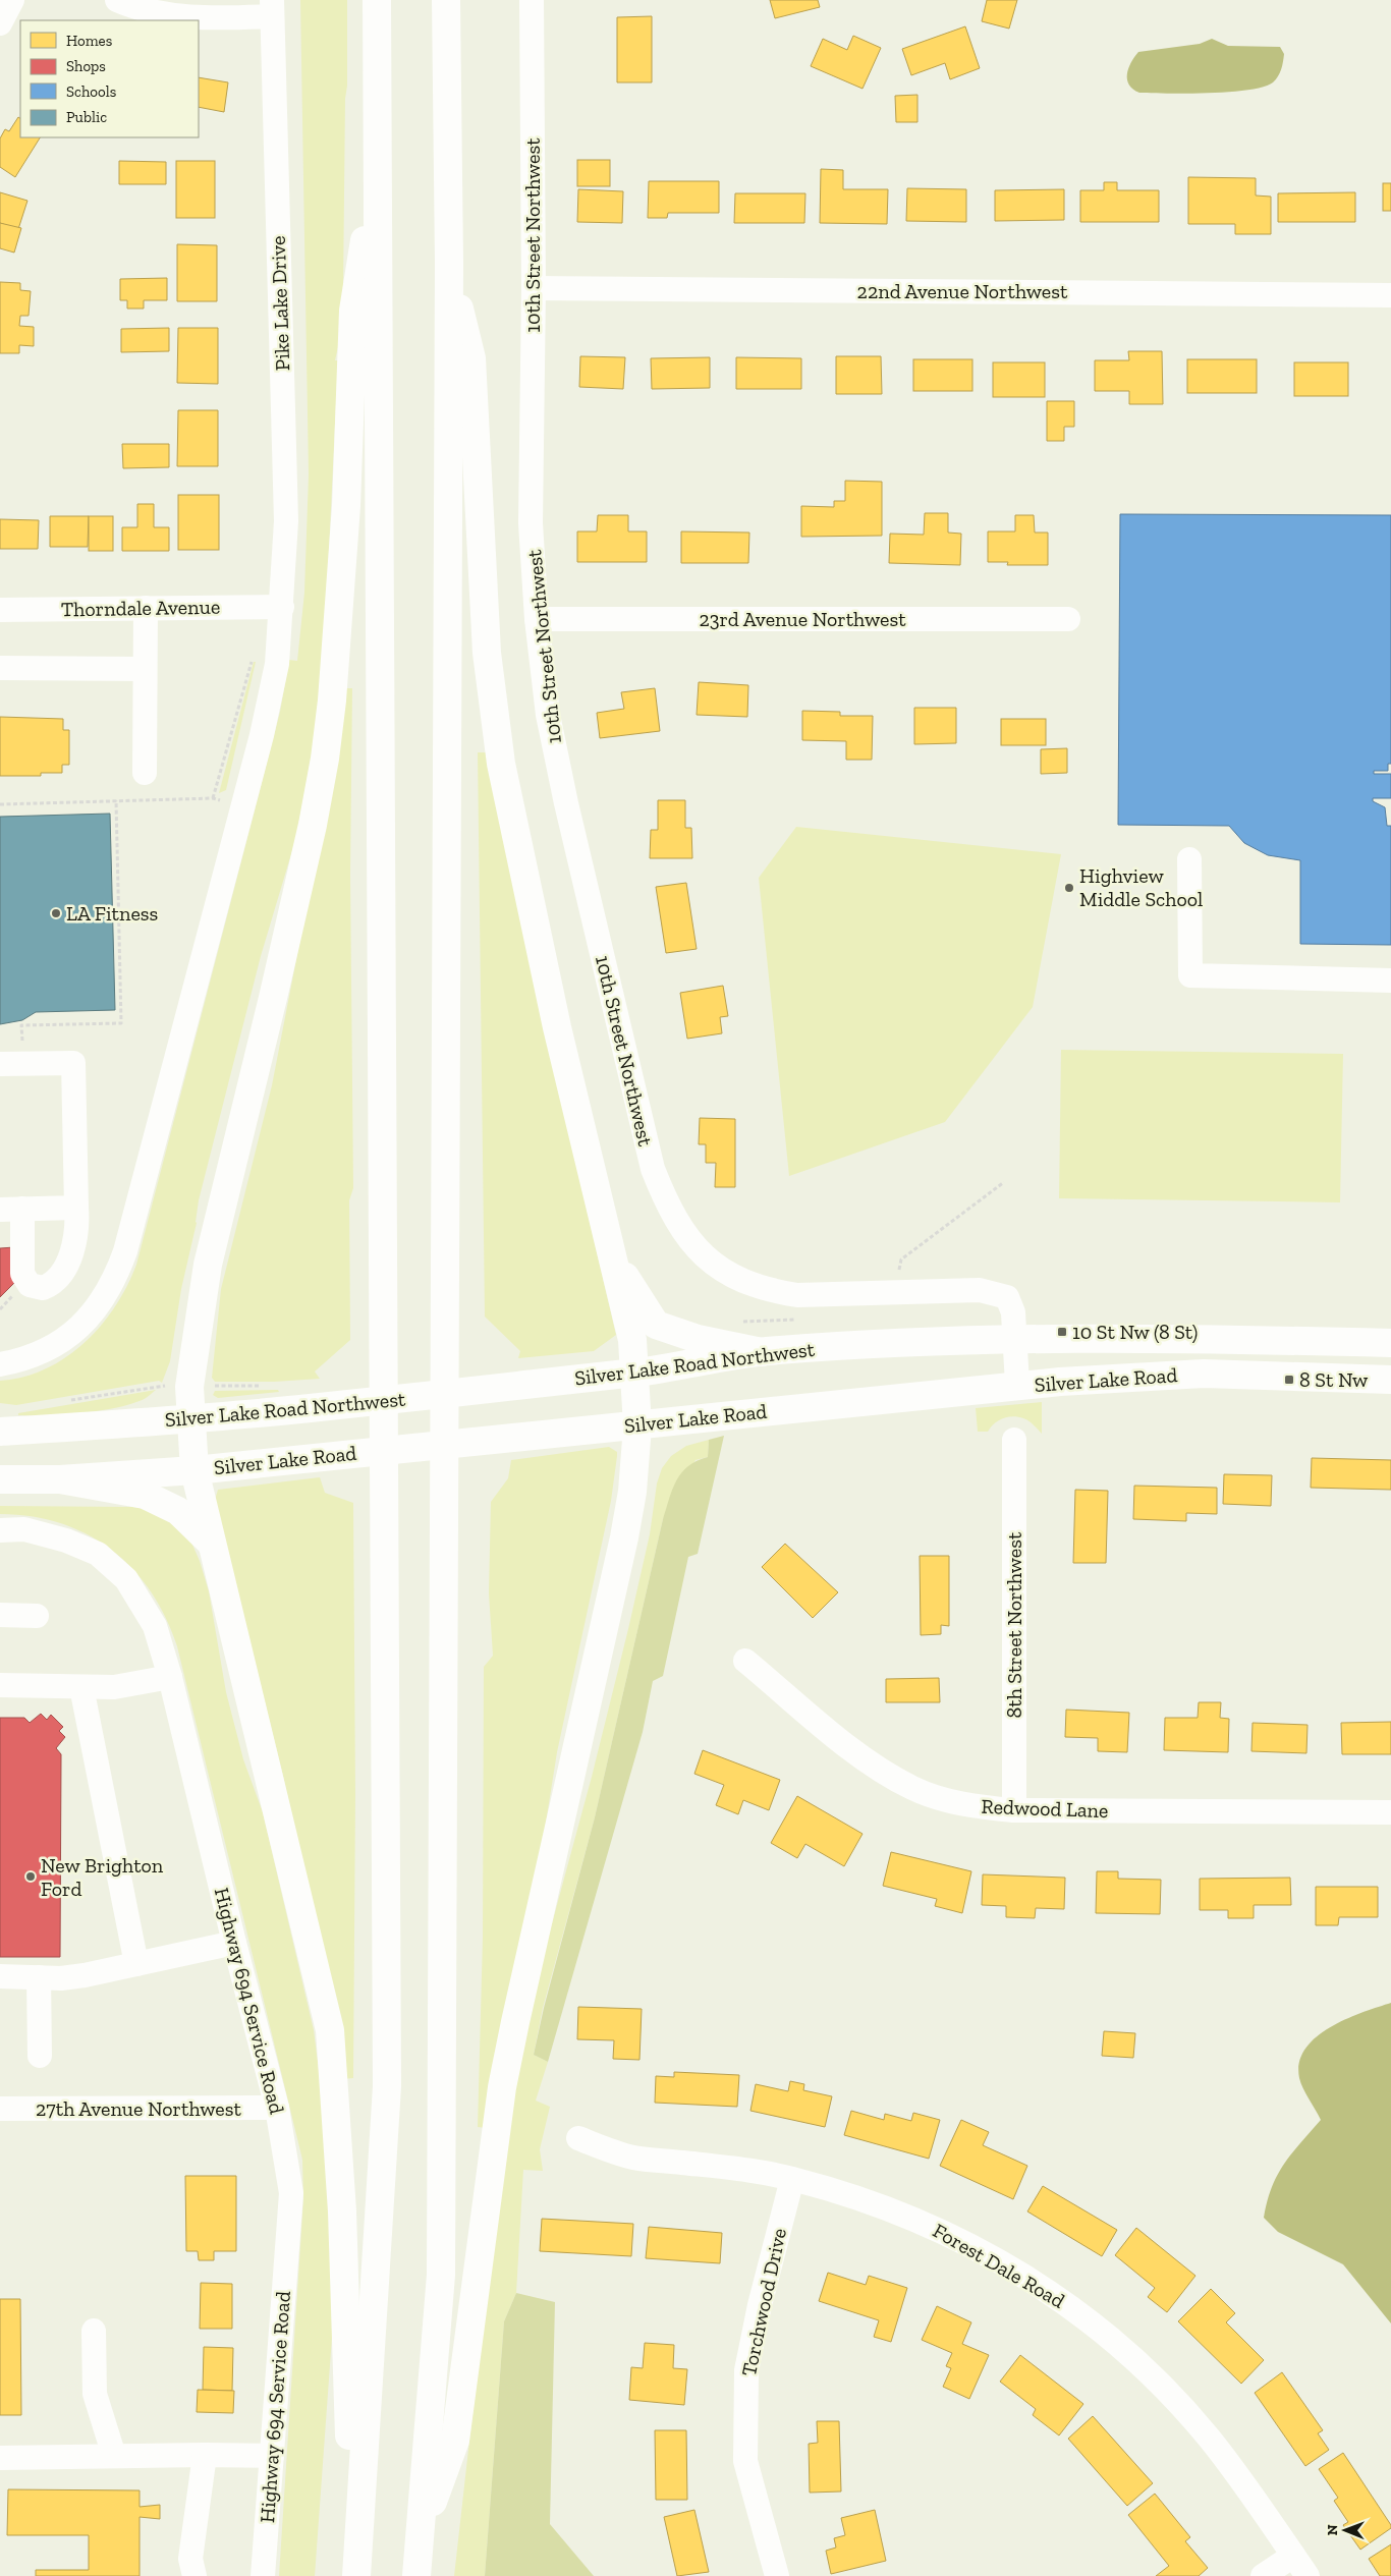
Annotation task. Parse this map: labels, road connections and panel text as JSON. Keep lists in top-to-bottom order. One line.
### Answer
{"streets":{"main road":["Silver Lake Road Northwest","Silver Lake Road"],"street":["10th Street Northwest","22nd Avenue Northwest","Pike Lake Drive","Thorndale Avenue","23rd Avenue Northwest","8th Street Northwest","Redwood Lane","Highway 694 Service Road","27th Avenue Northwest","Forest Dale Road","Torchwood Drive"]},"crossings":[["10th Street Northwest","22nd Avenue Northwest"],["10th Street Northwest","23rd Avenue Northwest"],["10th Street Northwest","Silver Lake Road Northwest"],["Pike Lake Drive","Thorndale Avenue"],["8th Street Northwest","Redwood Lane"],["Highway 694 Service Road","27th Avenue Northwest"],["Forest Dale Road","Torchwood Drive"]],"places":{"other":["Highview Middle School","LA Fitness","New Brighton Ford"],"transit":["10 St Nw (8 St)","8 St Nw"]},"legend":["Homes","Shops","Schools","Public"],"north":"left"}
